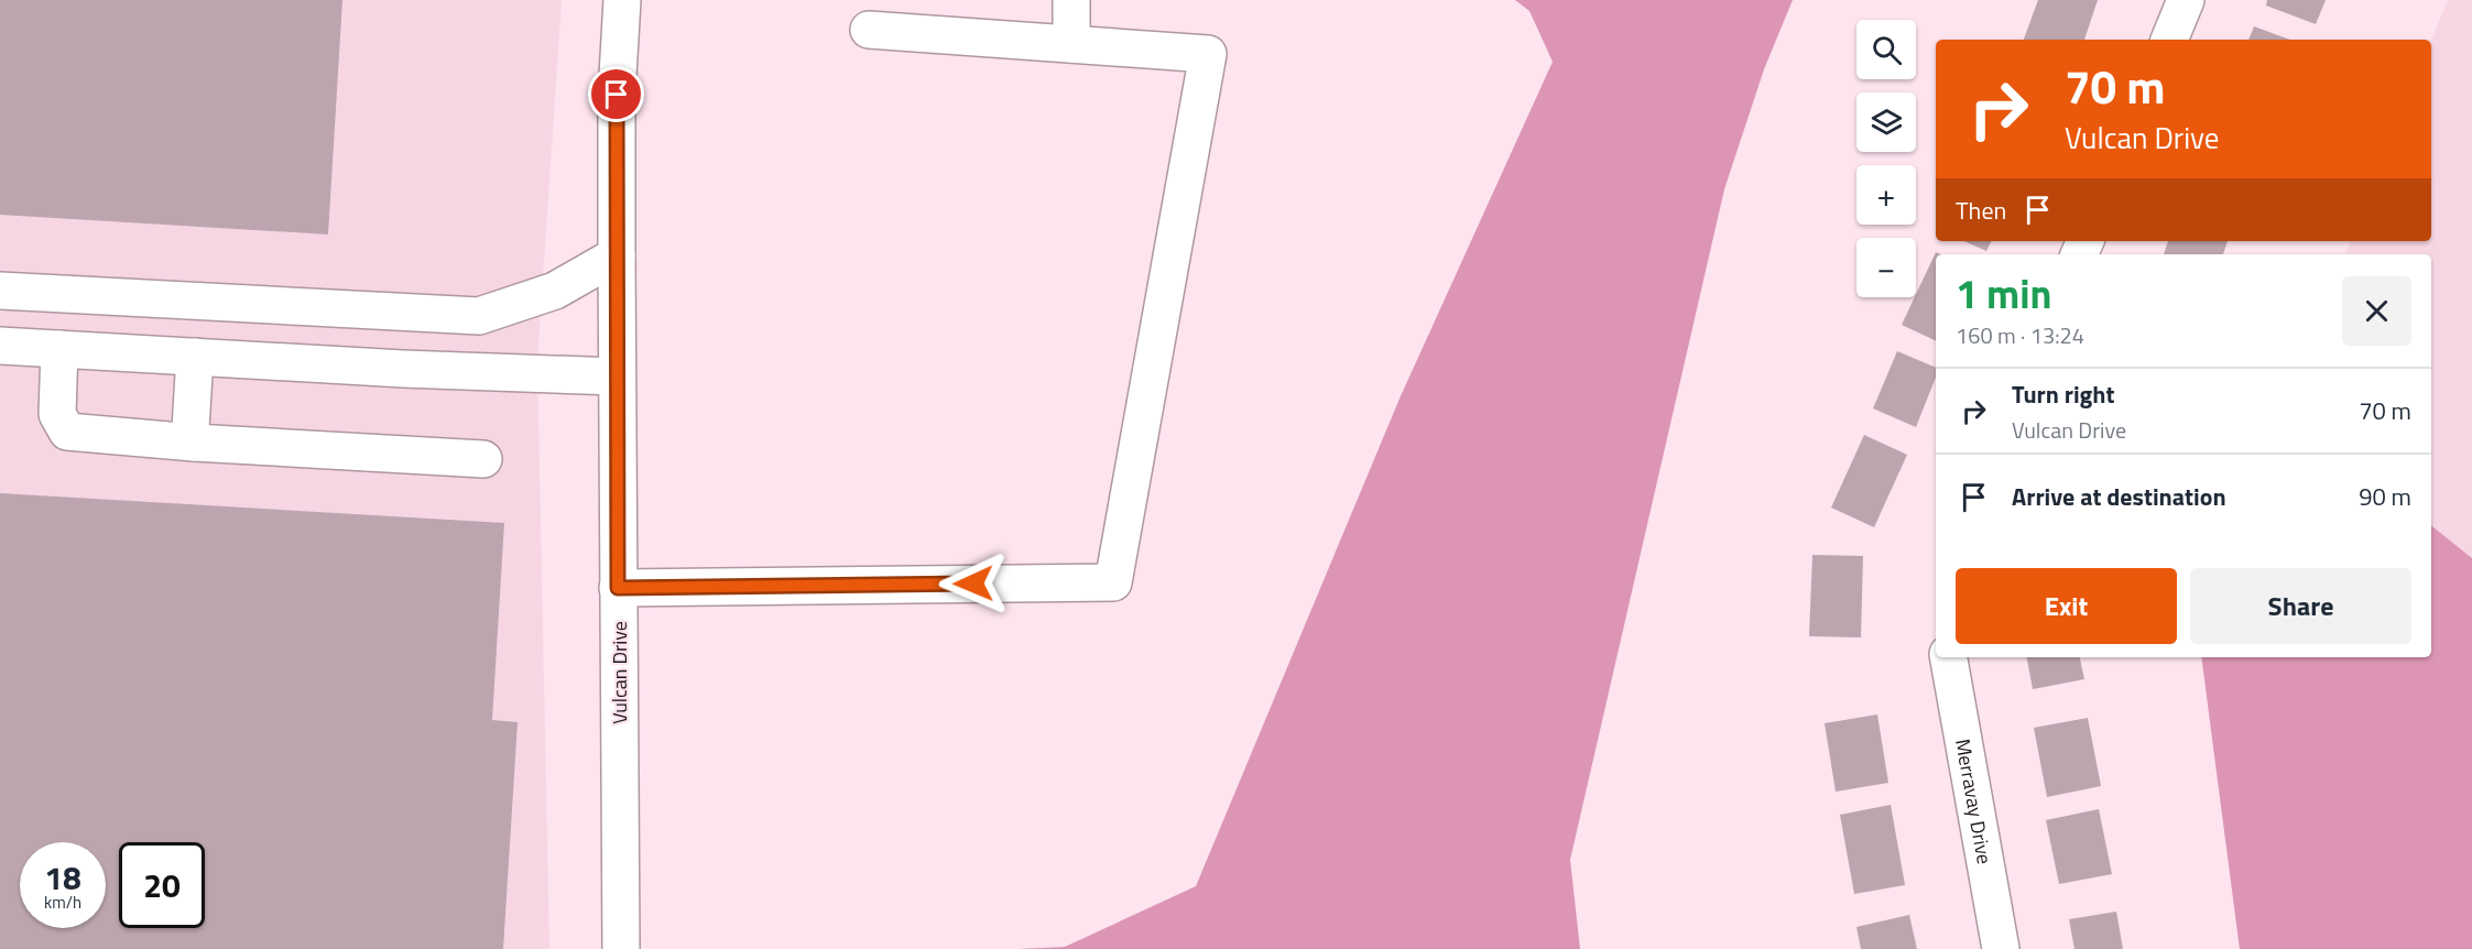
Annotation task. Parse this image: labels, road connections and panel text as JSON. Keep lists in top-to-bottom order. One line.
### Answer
{"streets":{"street":["Vulcan Drive","Merravay Drive"]},"page":{"map_buttons":["+","−"],"turn":["70 m","Vulcan Drive"],"then":"Then","heading":["1 min","160 m · 13:24"],"list":[{"name":"Turn right","note":"Vulcan Drive","value":"70 m"},{"name":"Arrive at destination","value":"90 m"}],"buttons":["Exit","Share"],"speed":"18 km/h","limit":"20"}}
